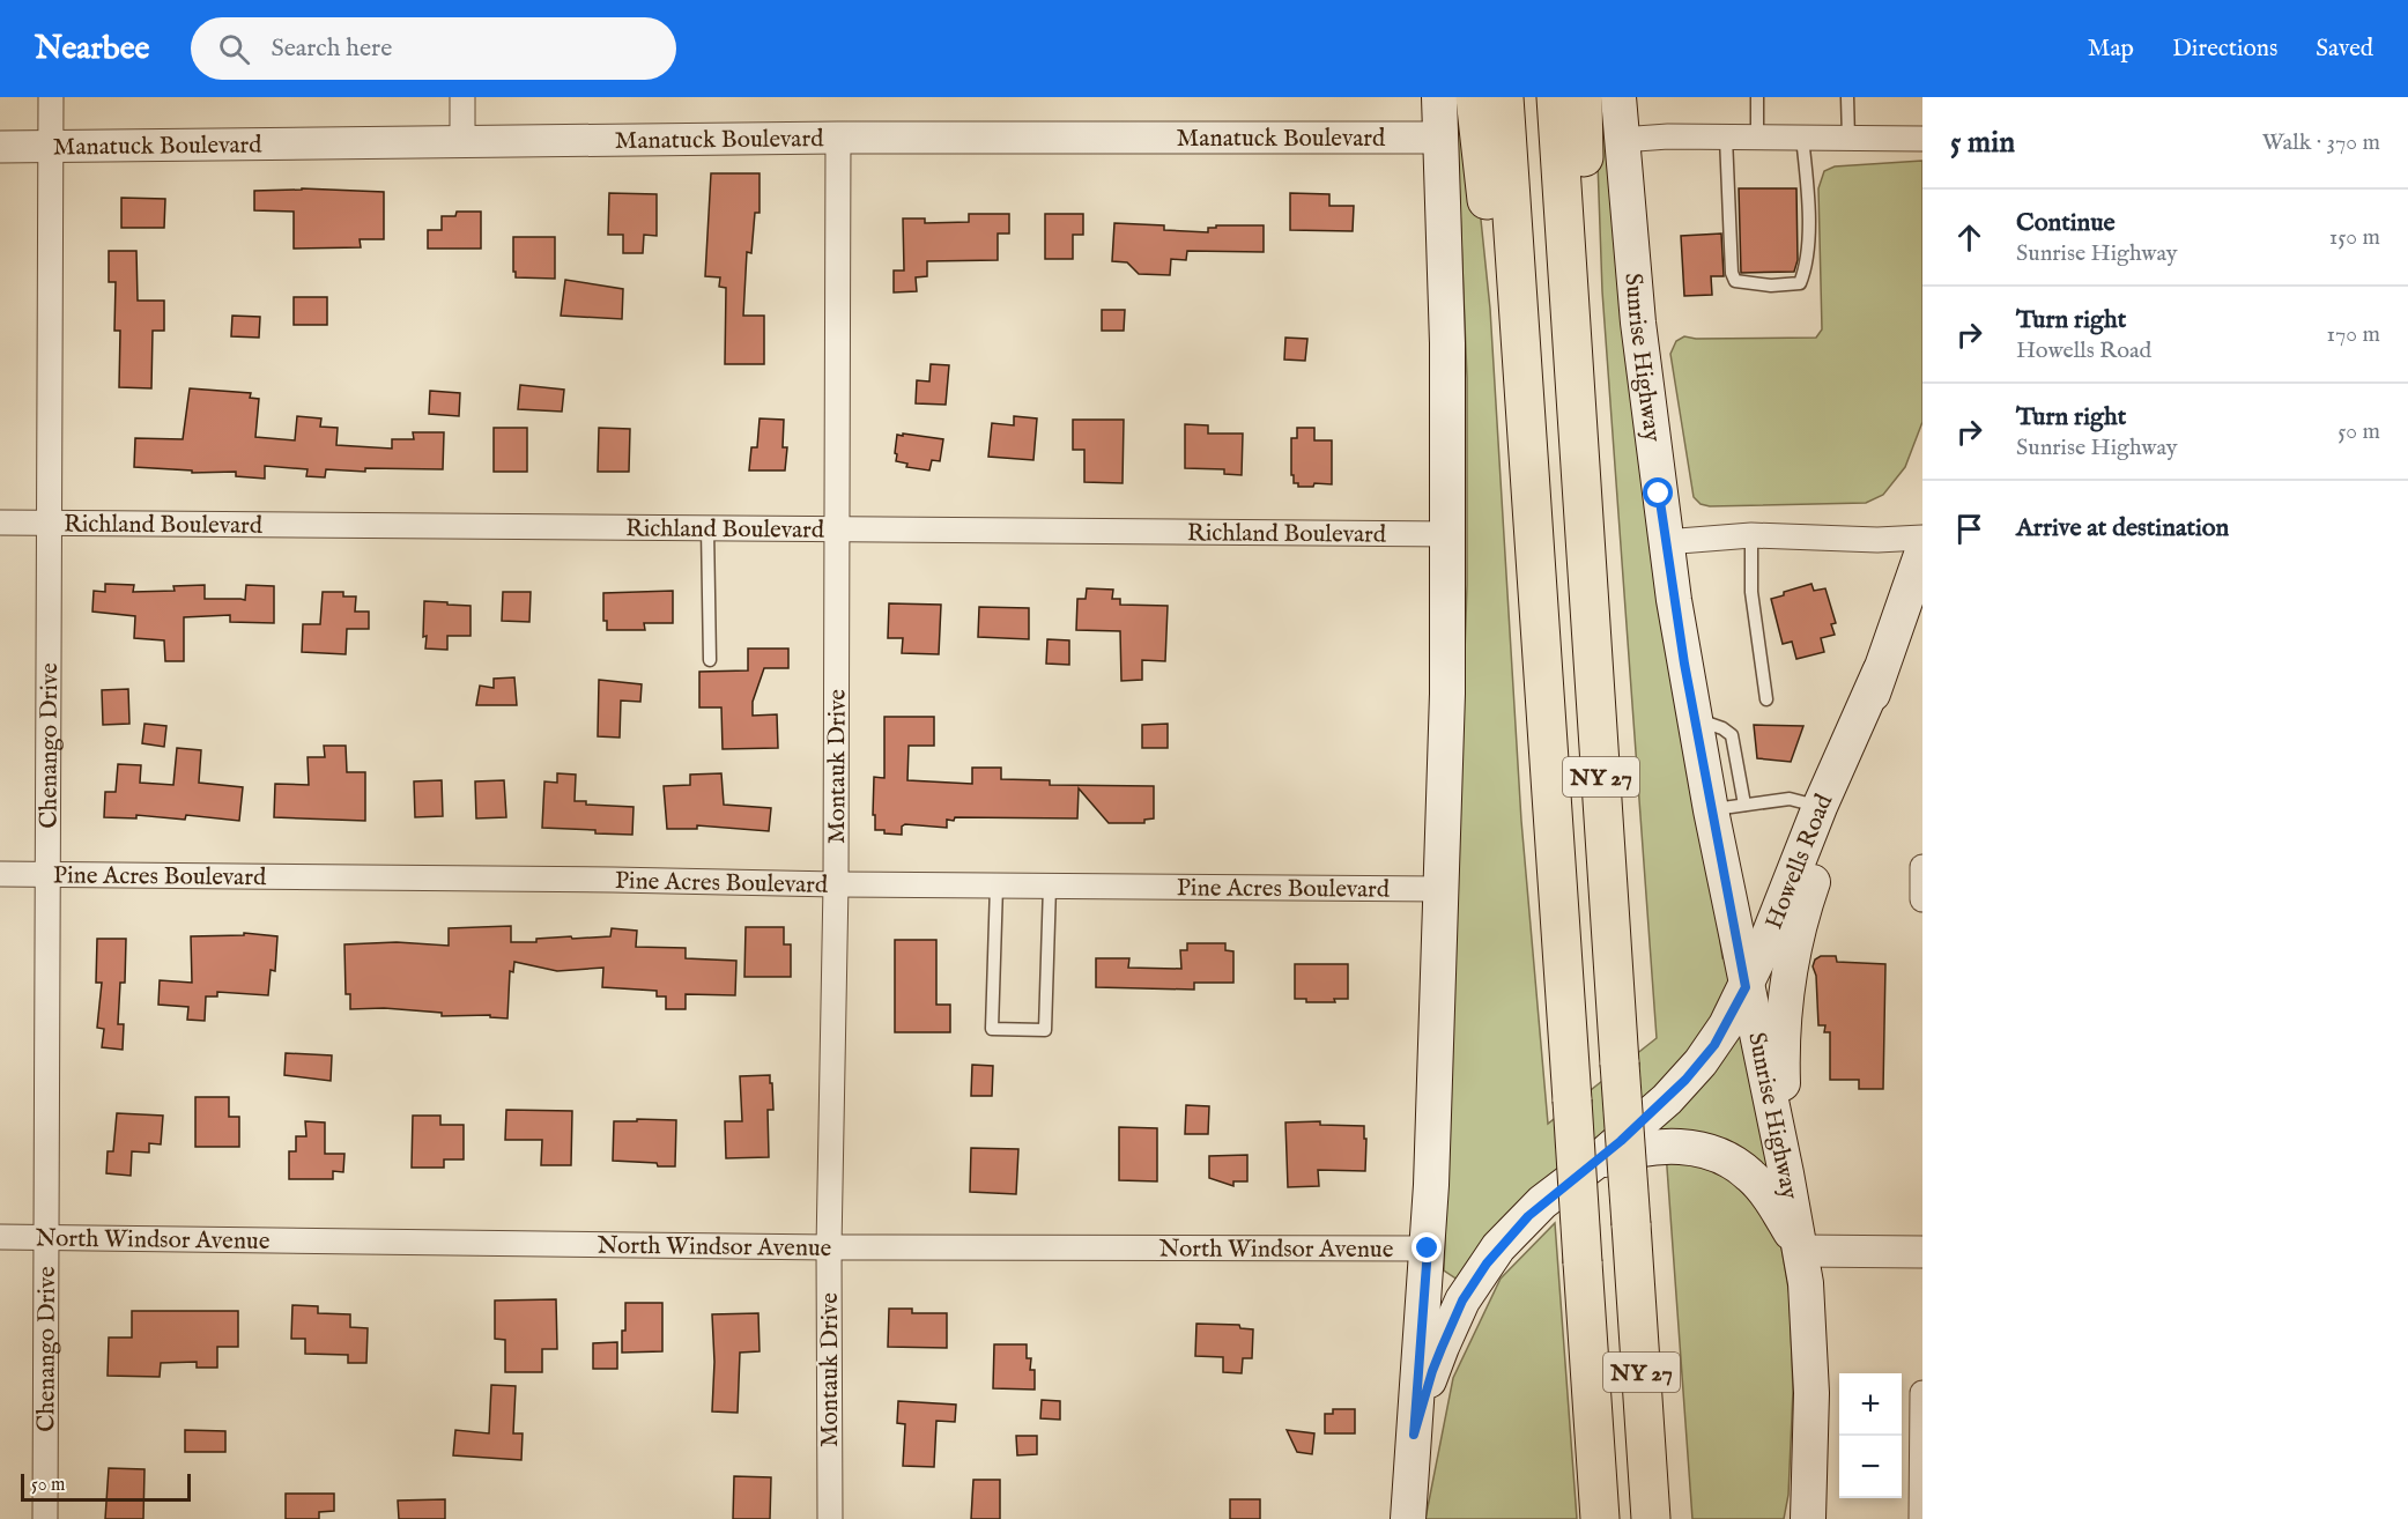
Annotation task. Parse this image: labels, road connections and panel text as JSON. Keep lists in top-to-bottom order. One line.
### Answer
{"streets":{"highway":["NY 27"],"main road":["Sunrise Highway","Howells Road"],"street":["Manatuck Boulevard","Richland Boulevard","Chenango Drive","Montauk Drive","Pine Acres Boulevard","North Windsor Avenue"]},"crossings":[["Manatuck Boulevard","Chenango Drive"],["Manatuck Boulevard","Montauk Drive"],["Sunrise Highway","Howells Road"],["Richland Boulevard","Chenango Drive"],["Richland Boulevard","Montauk Drive"],["Chenango Drive","Pine Acres Boulevard"],["Chenango Drive","North Windsor Avenue"],["Montauk Drive","Pine Acres Boulevard"],["Montauk Drive","North Windsor Avenue"]],"scale_bar":"50 m","page":{"header":"Nearbee","search":"Search here","nav":["Map","Directions","Saved"],"heading":["5 min","Walk · 370 m"],"list":[["Continue","Sunrise Highway","150 m"],["Turn right","Howells Road","170 m"],["Turn right","Sunrise Highway","50 m"],"Arrive at destination"],"map_buttons":["+","−"],"scale":"50 m"}}
